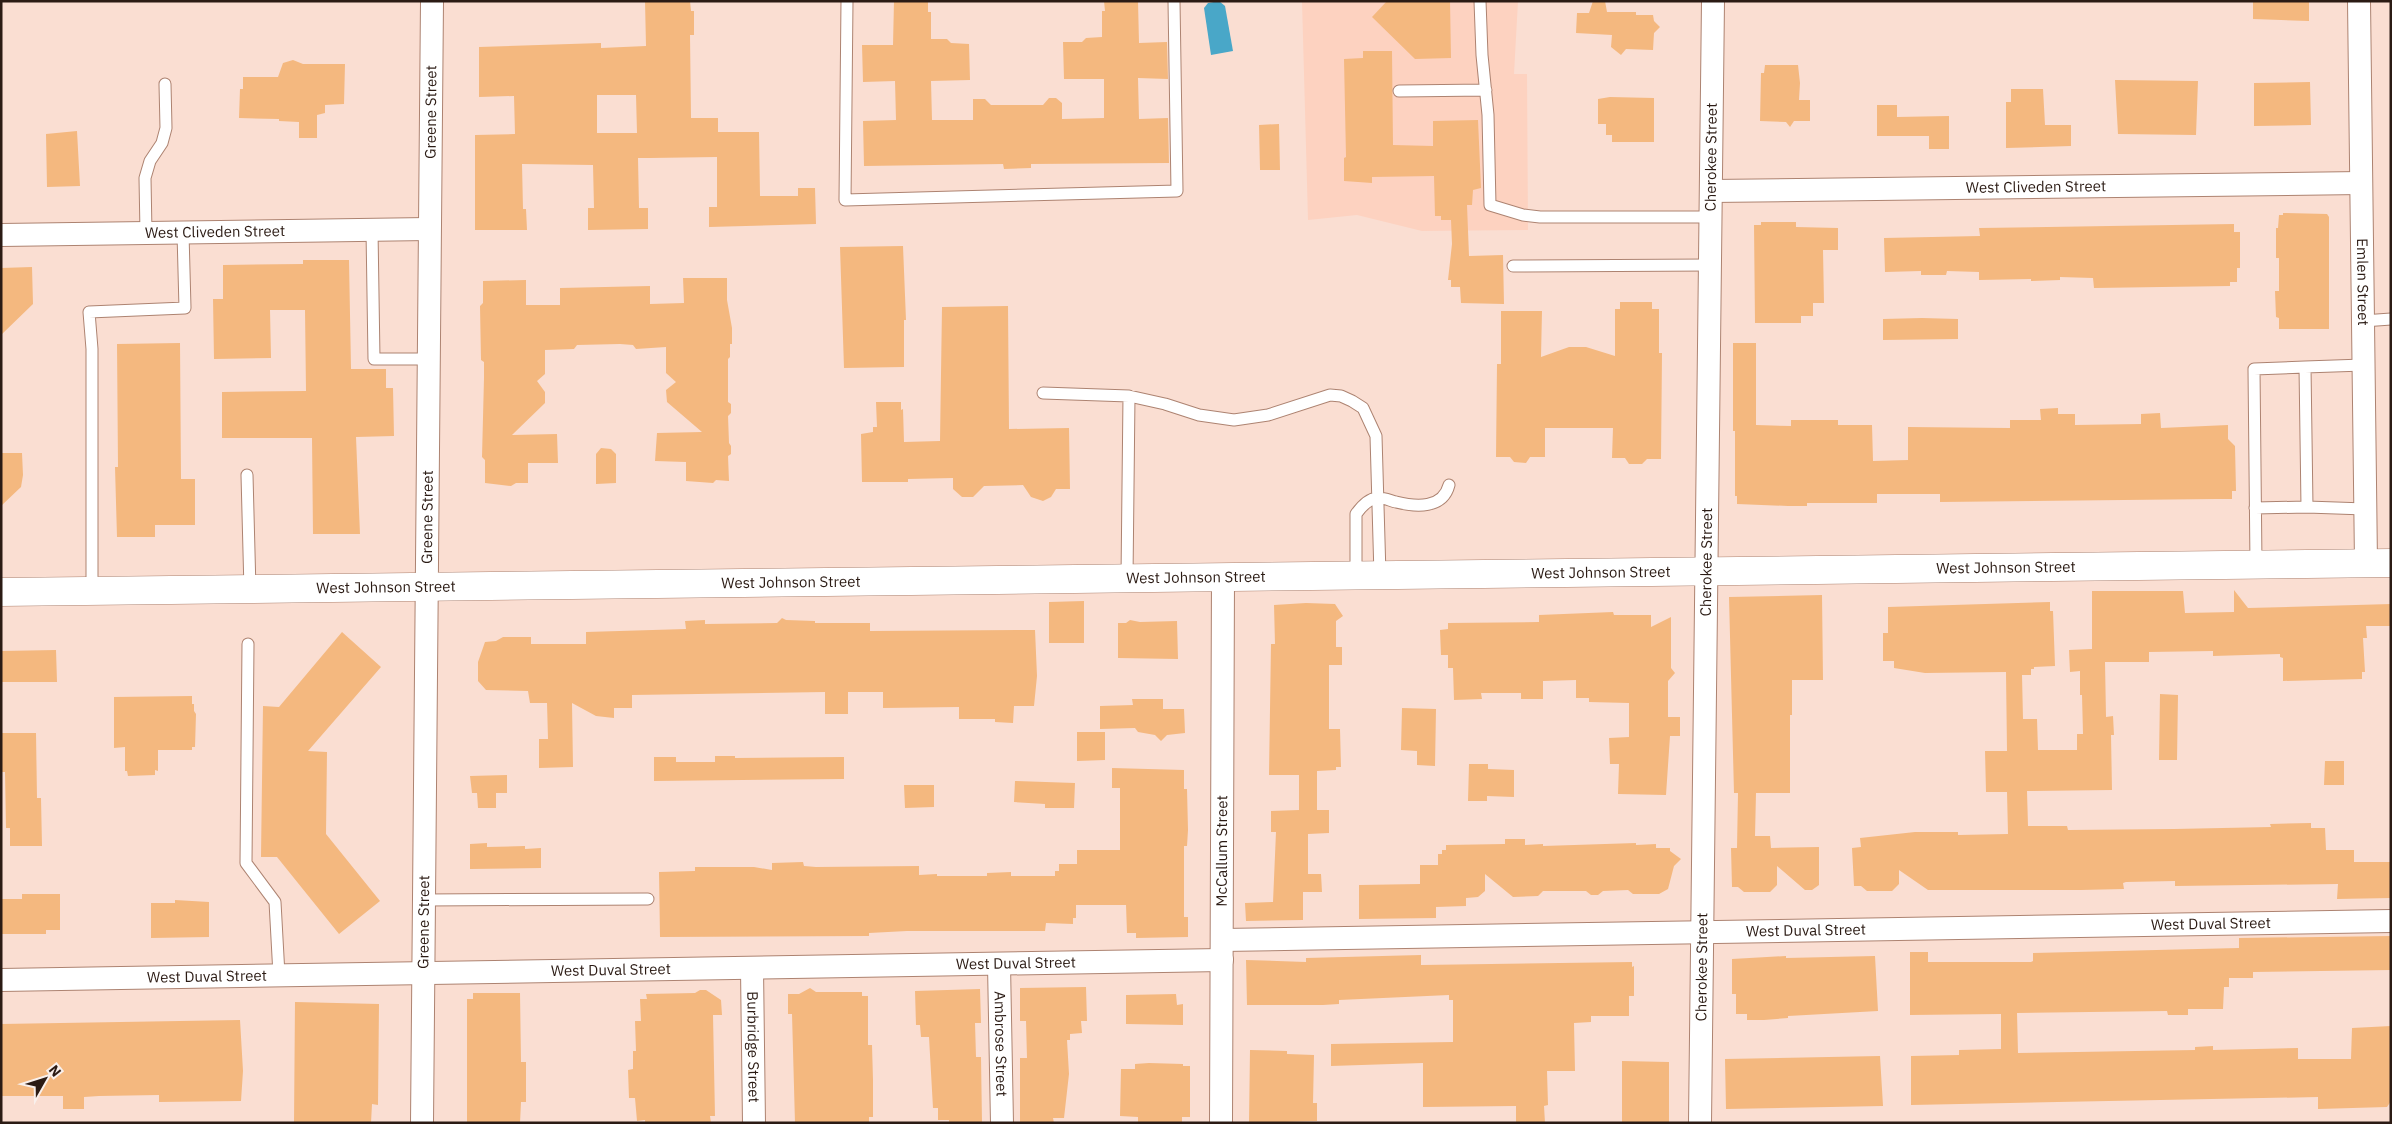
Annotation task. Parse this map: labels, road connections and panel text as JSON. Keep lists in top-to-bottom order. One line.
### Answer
{"streets":{"street":["Greene Street","Cherokee Street","West Cliveden Street","Emlen Street","West Johnson Street","McCallum Street","West Duval Street","Ambrose Street","Burbridge Street"]},"crossings":[["Greene Street","West Cliveden Street"],["Greene Street","West Johnson Street"],["Greene Street","West Duval Street"],["Cherokee Street","West Cliveden Street"],["Cherokee Street","West Johnson Street"],["Cherokee Street","West Duval Street"],["West Cliveden Street","Emlen Street"],["Emlen Street","West Johnson Street"],["West Johnson Street","McCallum Street"],["McCallum Street","West Duval Street"],["West Duval Street","Ambrose Street"],["West Duval Street","Burbridge Street"]],"north":"top right"}
